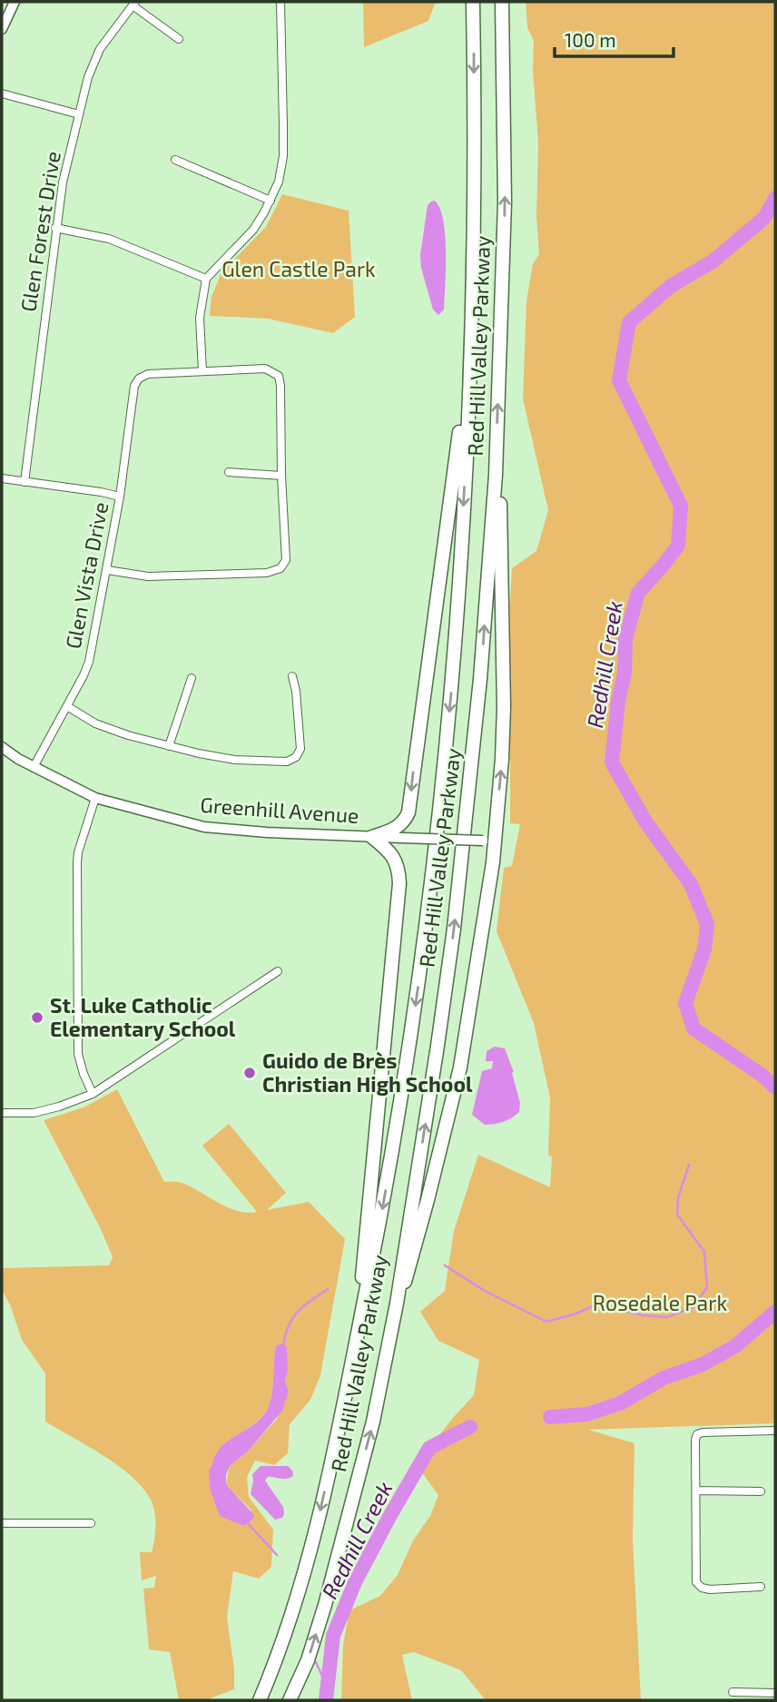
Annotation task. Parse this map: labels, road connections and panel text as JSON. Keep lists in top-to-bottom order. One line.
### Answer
{"streets":{"highway":["Red Hill Valley Parkway"],"street":["Glen Forest Drive","Glen Vista Drive","Greenhill Avenue"]},"crossings":[["Glen Vista Drive","Greenhill Avenue"]],"water":["Redhill Creek"],"parks":["Glen Castle Park","Rosedale Park"],"places":["St. Luke Catholic Elementary School","Guido de Brès Christian High School"],"scale_bar":"100 m"}
